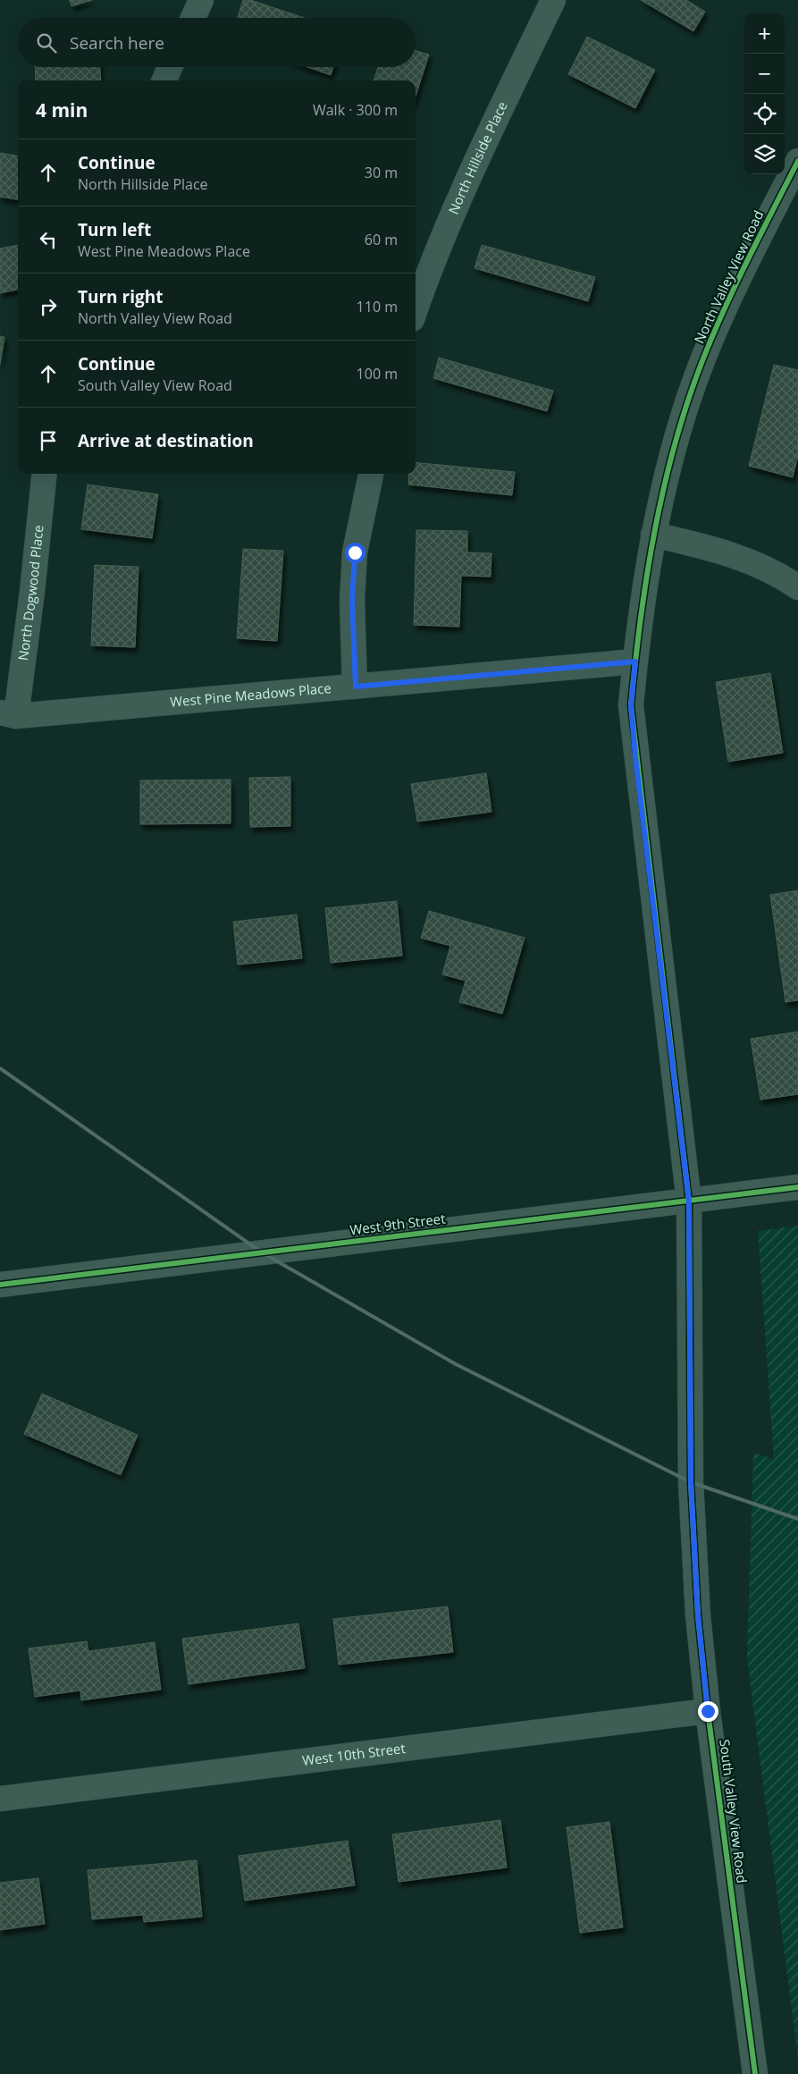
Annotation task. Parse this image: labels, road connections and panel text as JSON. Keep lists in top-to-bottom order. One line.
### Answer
{"streets":{"street":["North Hillside Place","North Valley View Road","North Dogwood Place","West Pine Meadows Place","West 9th Street","West 10th Street","South Valley View Road"]},"crossings":[["North Valley View Road","West Pine Meadows Place"],["North Valley View Road","West 9th Street"],["North Valley View Road","South Valley View Road"],["North Dogwood Place","West Pine Meadows Place"],["West 9th Street","South Valley View Road"],["West 10th Street","South Valley View Road"]],"page":{"map_buttons":["+","−"],"search":"Search here","heading":["4 min","Walk · 300 m"],"list":[["Continue","North Hillside Place","30 m"],["Turn left","West Pine Meadows Place","60 m"],["Turn right","North Valley View Road","110 m"],["Continue","South Valley View Road","100 m"],"Arrive at destination"]}}
